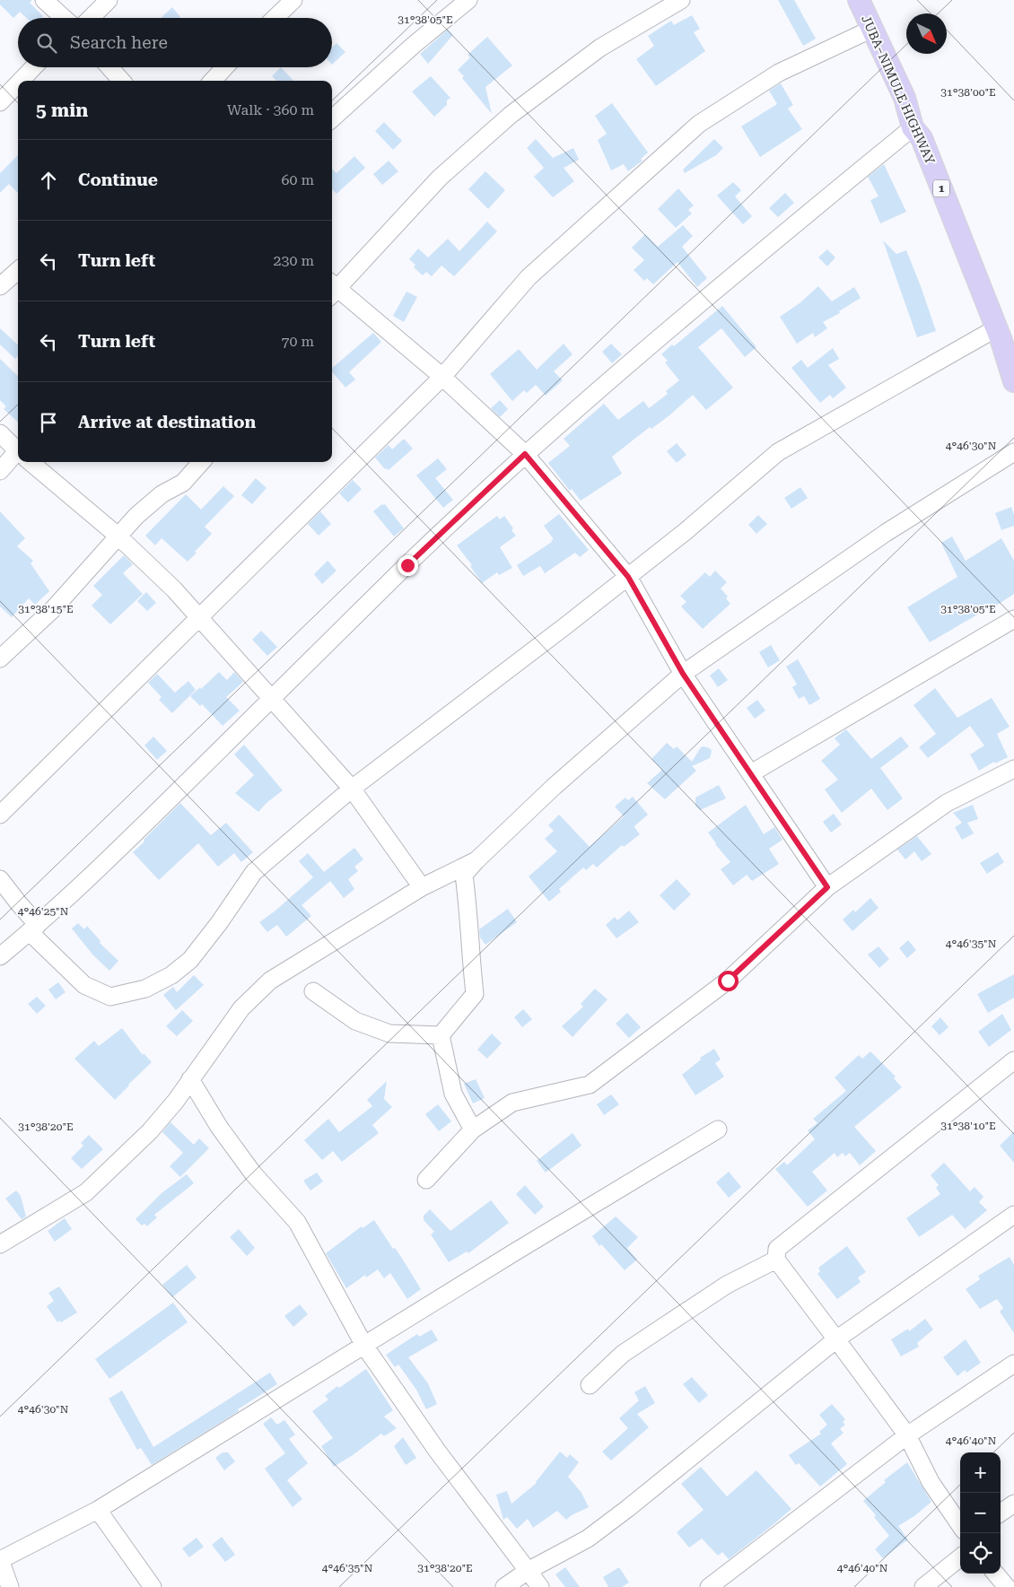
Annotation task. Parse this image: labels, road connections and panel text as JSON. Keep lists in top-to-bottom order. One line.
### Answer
{"streets":{"main road":["JUBA–NIMULE HIGHWAY","1"]},"north":"bottom right","page":{"search":"Search here","heading":["5 min","Walk · 360 m"],"list":[["Continue","60 m"],["Turn left","230 m"],["Turn left","70 m"],"Arrive at destination"],"map_buttons":["+","−"]},"coordinates":["31°38'05\"E","31°38'00\"E","4°46'30\"N","31°38'15\"E","4°46'25\"N","4°46'35\"N","31°38'10\"E","31°38'20\"E","4°46'40\"N"]}
